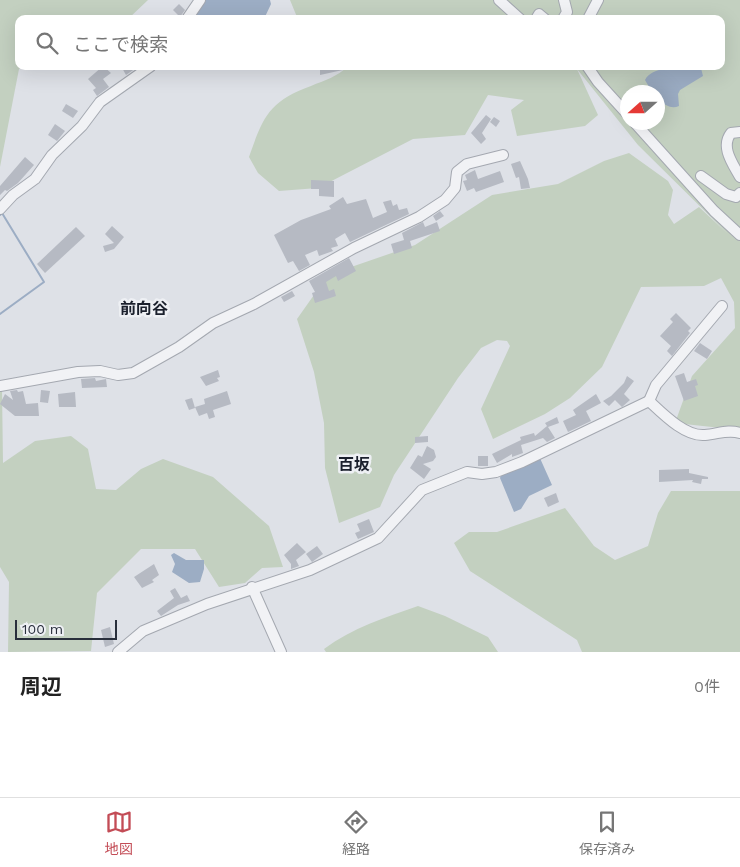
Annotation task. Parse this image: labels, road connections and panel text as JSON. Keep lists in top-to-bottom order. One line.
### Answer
{"districts":["前向谷","百坂"],"scale_bar":"100 m","north":"left","page":{"search":"ここで検索","scale":"100 m","heading":["周辺","0件"],"nav":["地図","経路","保存済み"]}}
